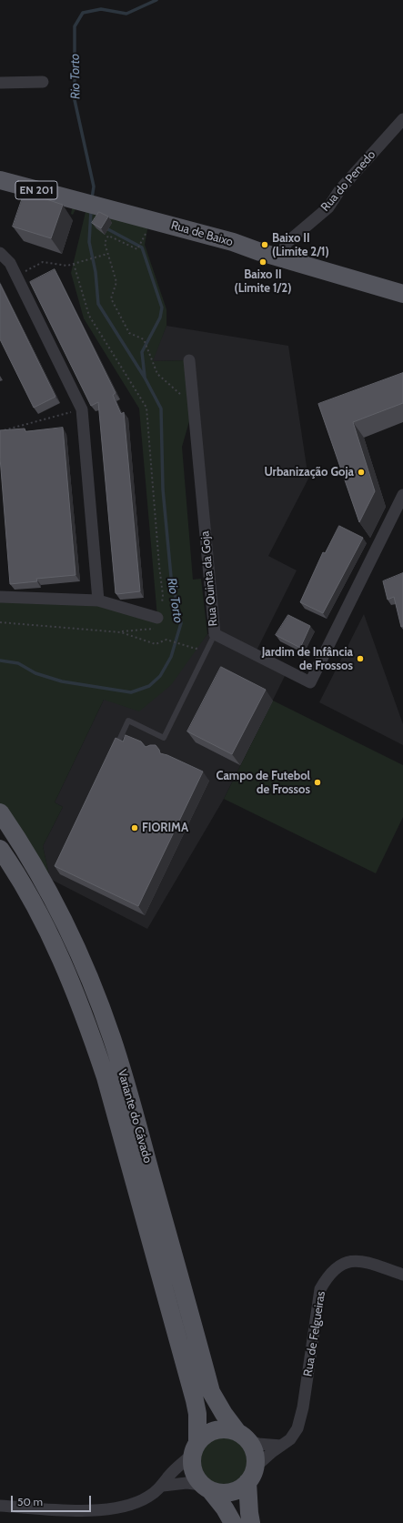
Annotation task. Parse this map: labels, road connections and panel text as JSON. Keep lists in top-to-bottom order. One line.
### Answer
{"streets":{"main road":["EN 201","Rua de Baixo","Variante do Cávado"],"street":["Rua do Penedo","Rua Quinta da Goja","Rua de Felgueiras"]},"crossings":[["Rua do Penedo","Rua de Baixo"],["Variante do Cávado","Rua de Felgueiras"]],"water":["Rio Torto"],"places":["Baixo II (Limite 2/1)","Baixo II (Limite 1/2)","Urbanização Goja","Jardim de Infância de Frossos","Campo de Futebol de Frossos","FIORIMA"],"scale_bar":"50 m"}
